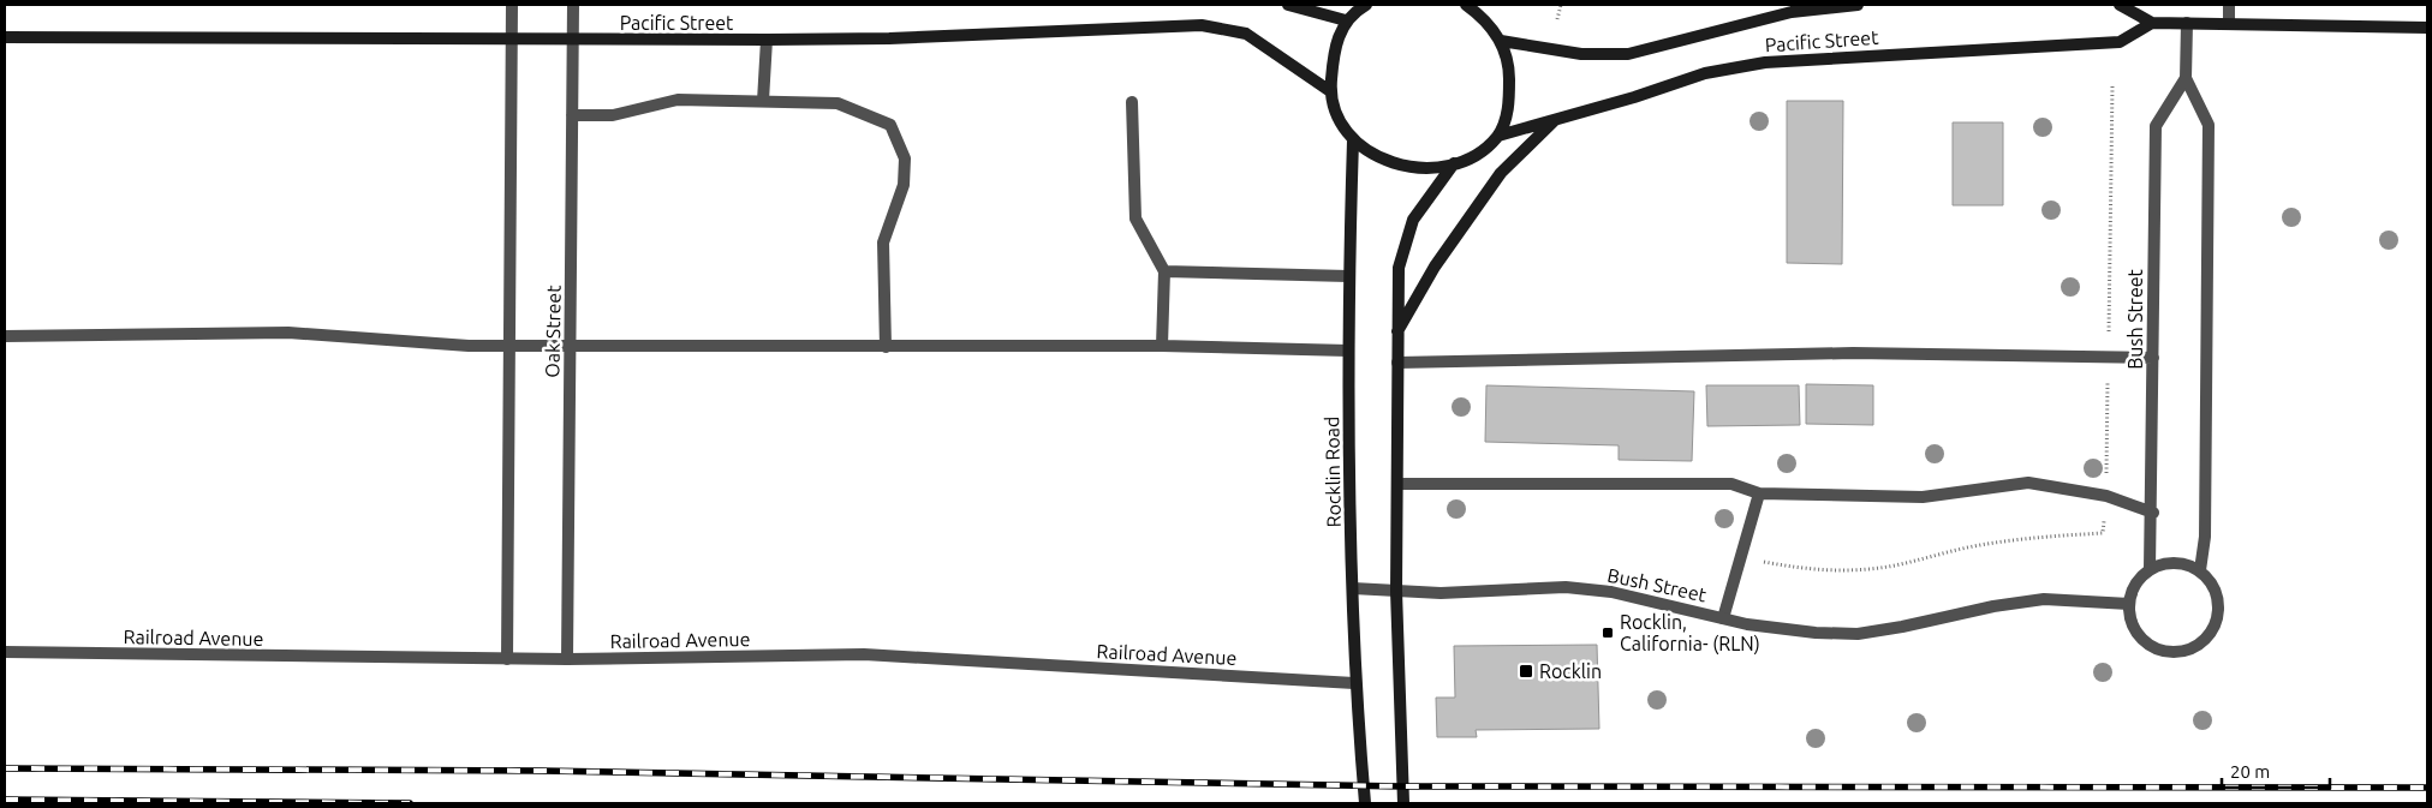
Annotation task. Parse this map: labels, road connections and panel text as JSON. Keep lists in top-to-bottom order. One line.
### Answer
{"streets":{"main road":["Pacific Street","Rocklin Road"],"street":["Bush Street","Oak Street","Railroad Avenue"]},"crossings":[["Pacific Street","Oak Street"],["Bush Street","Rocklin Road"],["Oak Street","Railroad Avenue"],["Rocklin Road","Railroad Avenue"]],"places":{"transit":["Rocklin, California- (RLN)","Rocklin"]},"scale_bar":"20 m"}
